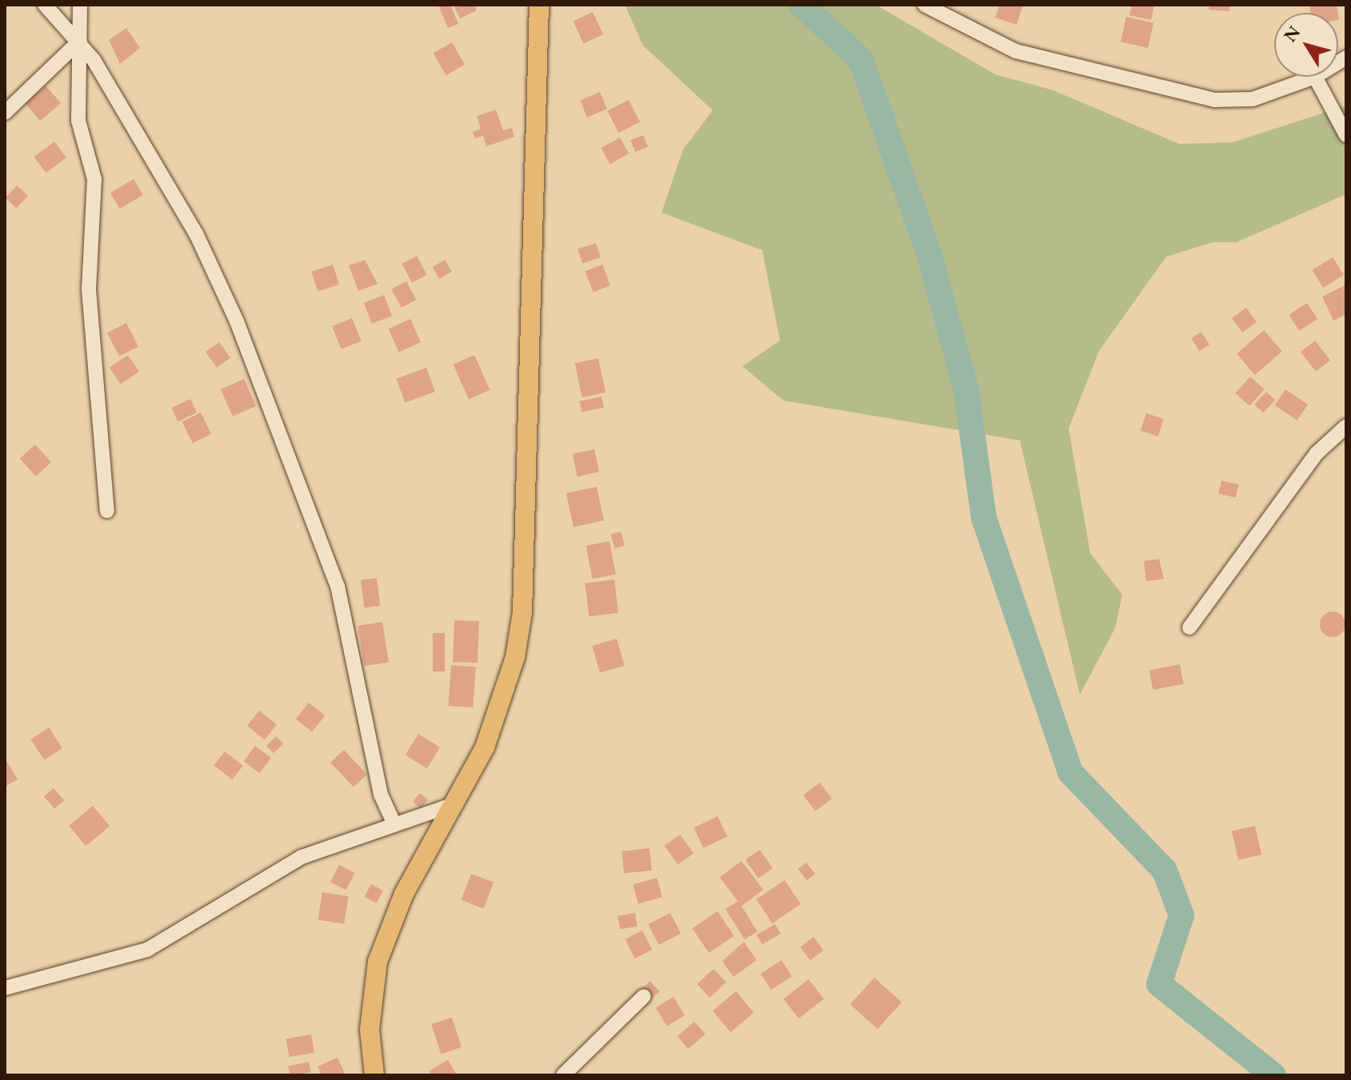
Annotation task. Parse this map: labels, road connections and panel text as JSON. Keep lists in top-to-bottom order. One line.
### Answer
{"north":"top left"}
